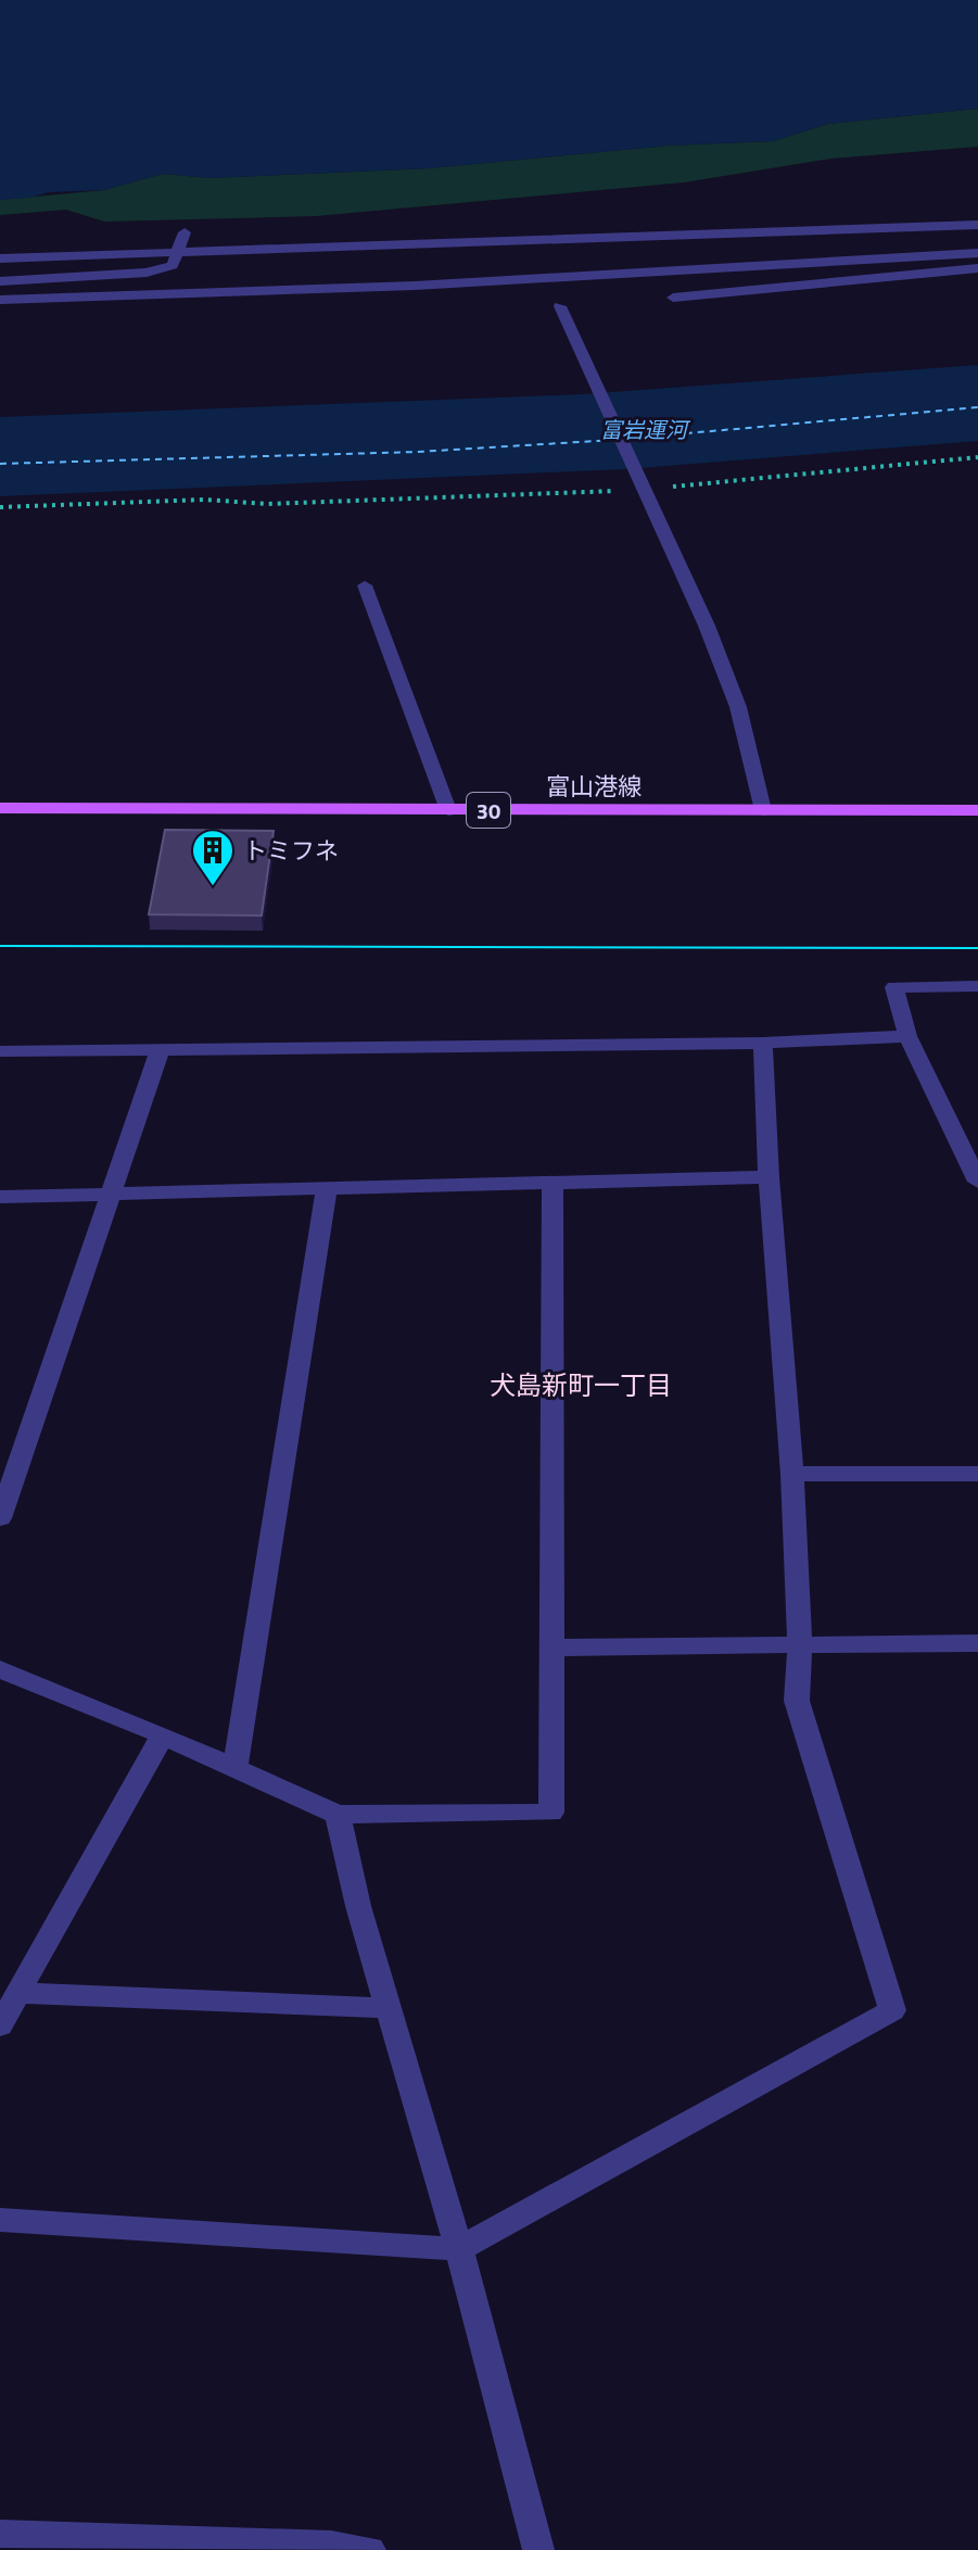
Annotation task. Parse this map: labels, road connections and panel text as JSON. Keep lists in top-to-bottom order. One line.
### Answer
{"streets":{"main road":["富山港線","30"]},"districts":["犬島新町一丁目"],"water":["富岩運河"],"places":{"building":["トミフネ"]}}
